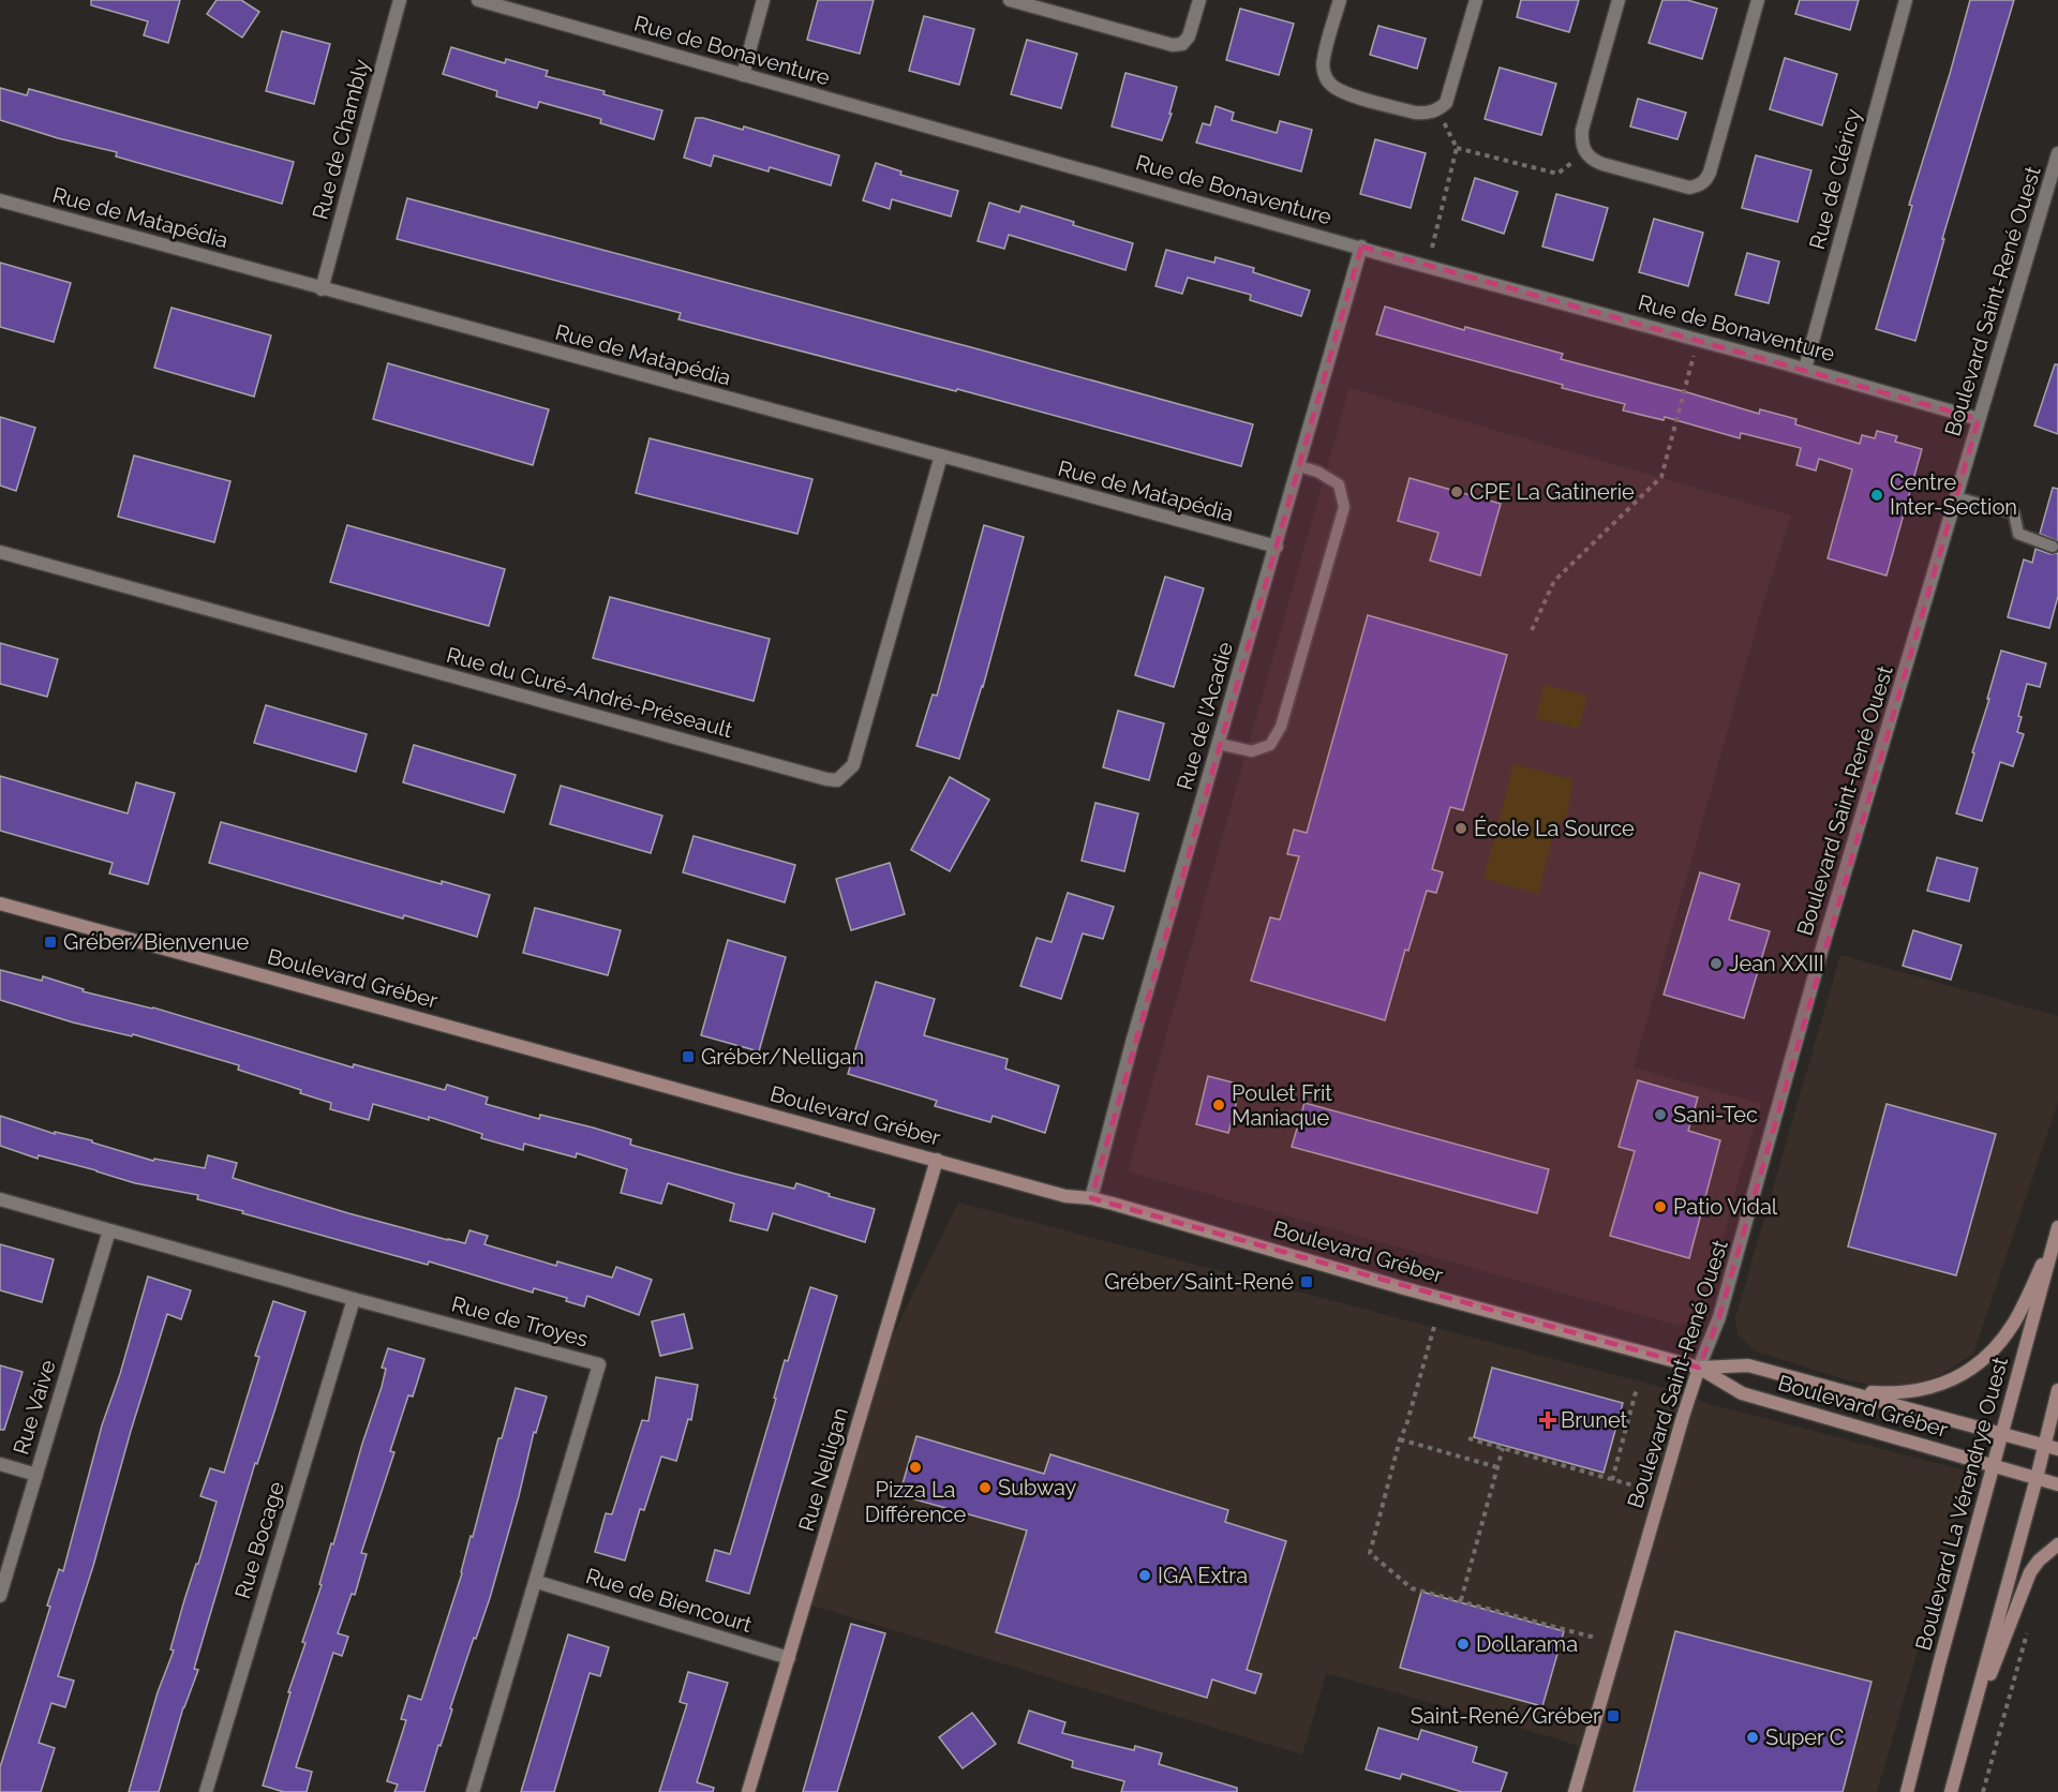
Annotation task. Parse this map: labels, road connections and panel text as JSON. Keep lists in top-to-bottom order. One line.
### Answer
{"streets":{"main road":["Boulevard Saint-René Ouest","Boulevard Gréber","Rue Nelligan","Boulevard La Vérendrye Ouest"],"street":["Rue de Bonaventure","Rue de Chambly","Rue de Cléricy","Rue de Matapédia","Rue du Curé-André-Préseault","Rue de l'Acadie","Rue de Troyes","Rue Vaive","Rue Bocage","Rue de Biencourt"]},"crossings":[["Rue de Bonaventure","Rue de Cléricy"],["Rue de Bonaventure","Boulevard Saint-René Ouest"],["Rue de Bonaventure","Rue de l'Acadie"],["Rue de Chambly","Rue de Matapédia"],["Rue de Matapédia","Rue du Curé-André-Préseault"],["Rue de Matapédia","Rue de l'Acadie"],["Boulevard Saint-René Ouest","Boulevard Gréber"],["Rue de l'Acadie","Boulevard Gréber"],["Boulevard Gréber","Rue Nelligan"],["Boulevard Gréber","Boulevard La Vérendrye Ouest"],["Rue de Troyes","Rue Vaive"],["Rue de Troyes","Rue Bocage"],["Rue de Troyes","Rue de Biencourt"],["Rue Nelligan","Rue de Biencourt"]],"places":{"other":["CPE La Gatinerie","Centre Inter-Section","École La Source","Jean XXIII","Poulet Frit Maniaque","Sani-Tec","Patio Vidal","Pizza La Différence","Subway","IGA Extra","Dollarama","Super C"],"transit":["Gréber/Bienvenue","Gréber/Nelligan","Gréber/Saint-René","Saint-René/Gréber"],"health":["Brunet"]}}
